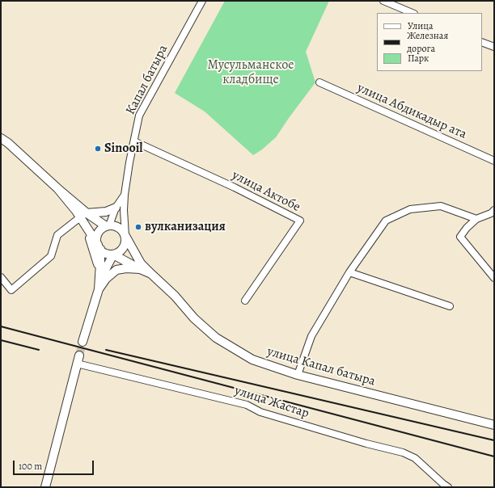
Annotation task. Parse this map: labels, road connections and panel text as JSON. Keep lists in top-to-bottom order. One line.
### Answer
{"streets":{"main road":["улица Капал батыра"],"street":["Капал батыра","улица Абдикадыр ата","улица Актобе","улица Жастар"]},"crossings":[["Капал батыра","улица Актобе"],["Капал батыра","улица Капал батыра"]],"parks":["Мусульманское кладбище"],"places":["Sinooil","вулканизация"],"legend":["Улица","Железная дорога","Парк"],"scale_bar":"100 m"}
